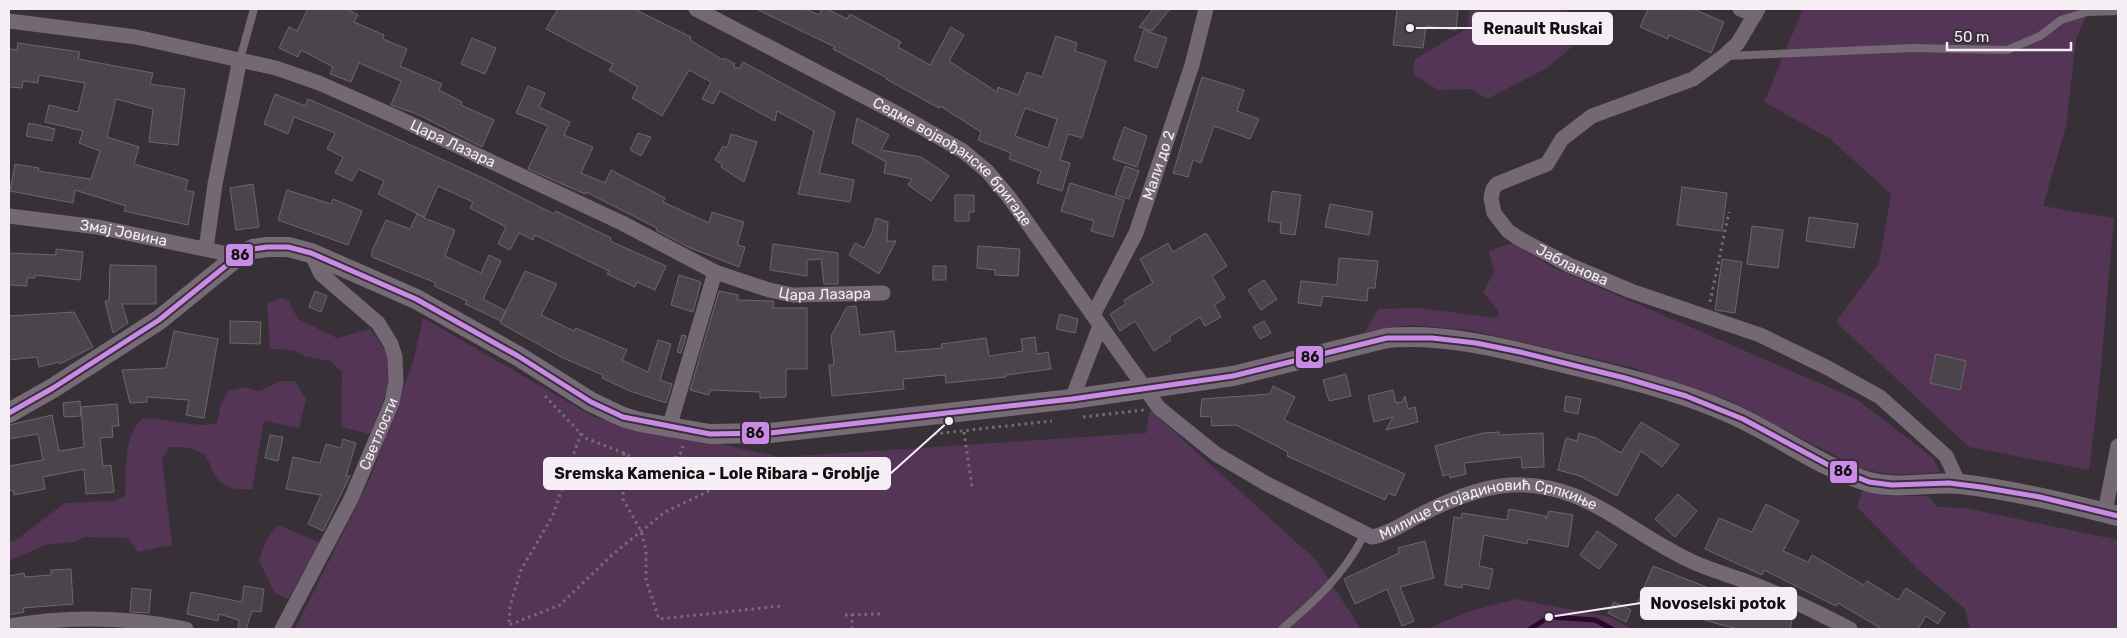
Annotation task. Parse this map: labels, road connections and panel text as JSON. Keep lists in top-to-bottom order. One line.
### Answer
{"streets":{"street":["Цара Лазара","Седме војвођанске бригаде","Мали до 2","Змај Јовина","Јабланова","Светлости","Милице Стојадиновић Српкиње"]},"crossings":[["Седме војвођанске бригаде","Мали до 2"],["Седме војвођанске бригаде","Милице Стојадиновић Српкиње"]],"places":["Renault Ruskai","Sremska Kamenica - Lole Ribara - Groblje","Novoselski potok"],"lines":["transit line 86"],"scale_bar":"50 m"}
